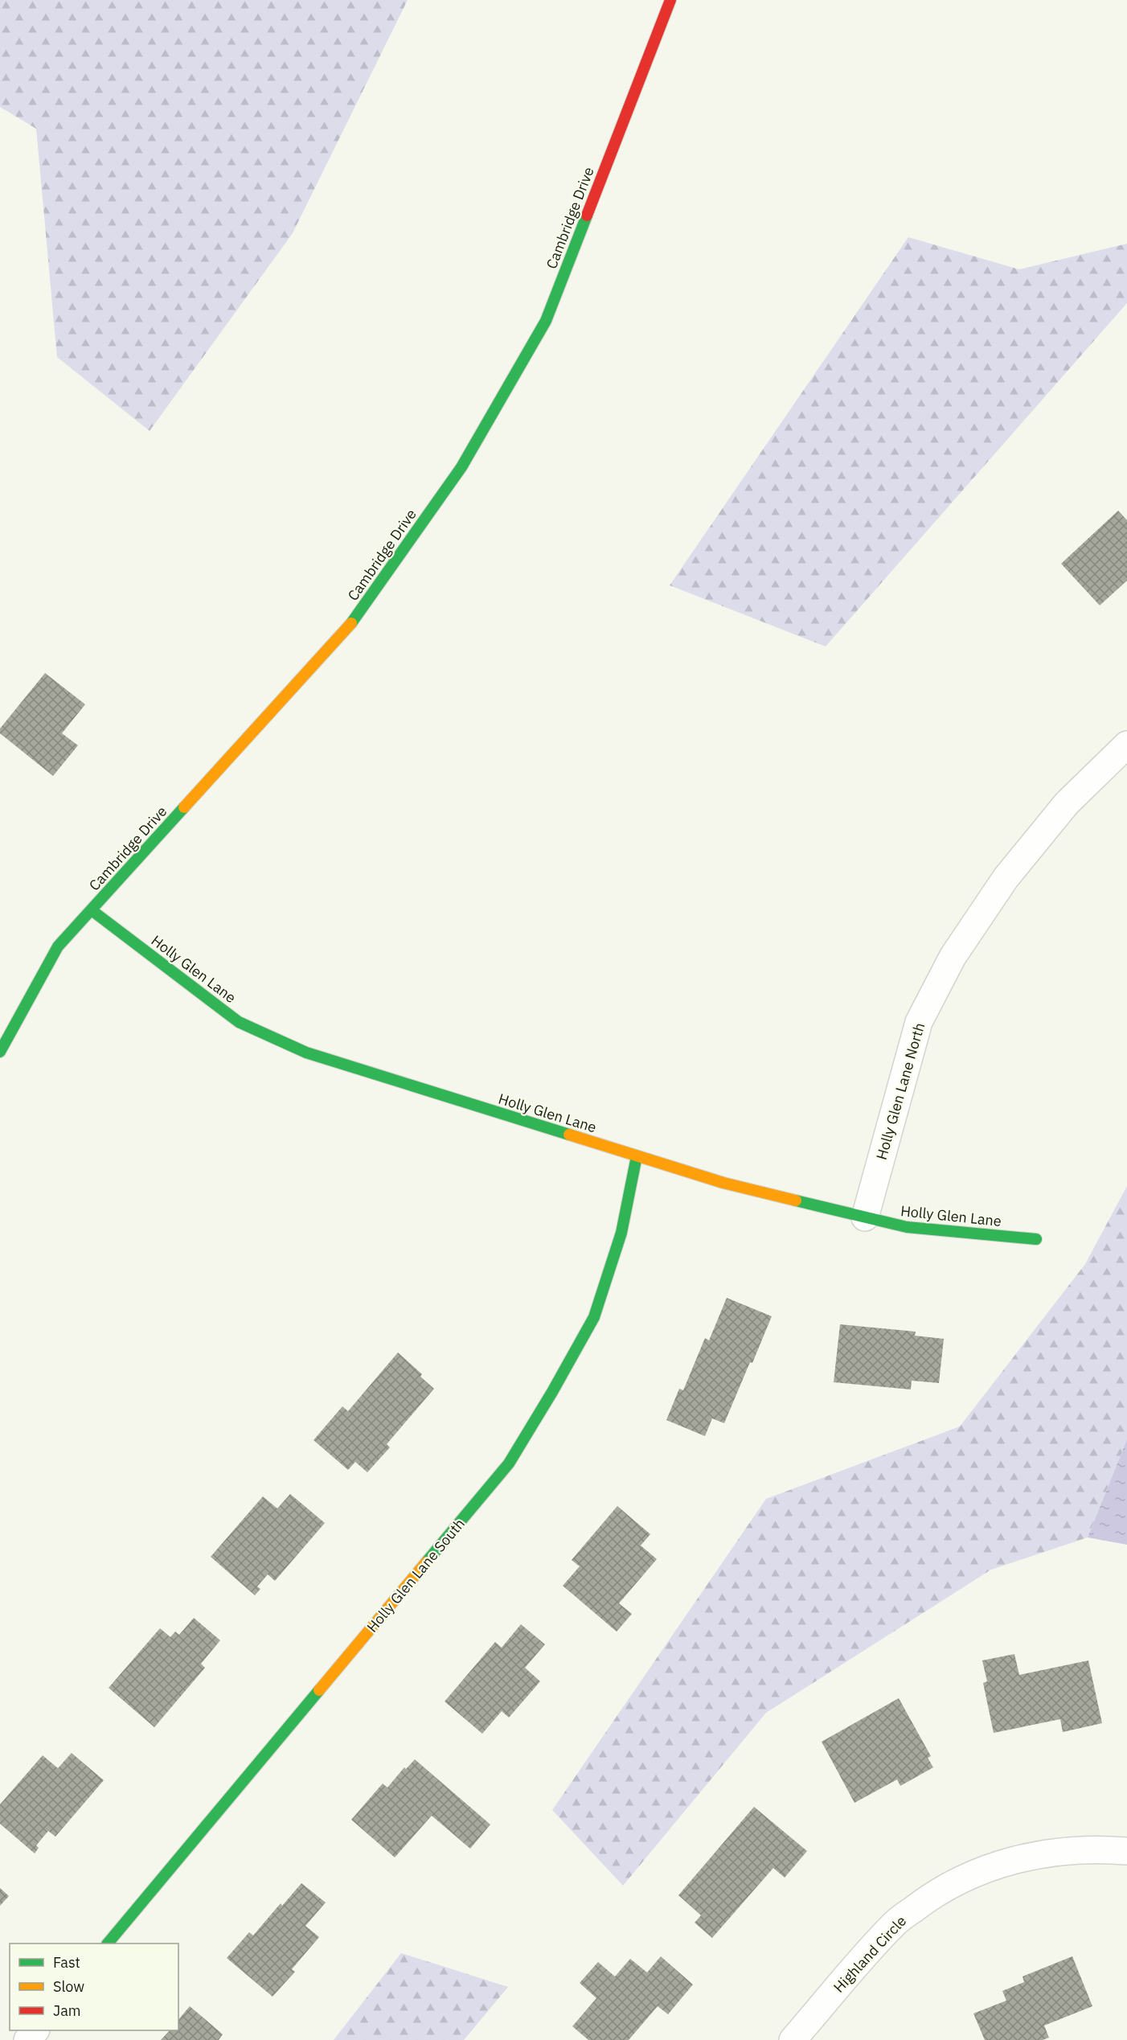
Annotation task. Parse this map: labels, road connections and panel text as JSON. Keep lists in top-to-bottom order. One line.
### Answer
{"streets":{"street":["Cambridge Drive","Holly Glen Lane","Holly Glen Lane North","Holly Glen Lane South","Highland Circle"]},"crossings":[["Cambridge Drive","Holly Glen Lane"],["Holly Glen Lane","Holly Glen Lane North"],["Holly Glen Lane","Holly Glen Lane South"]],"legend":["Fast","Slow","Jam"]}
